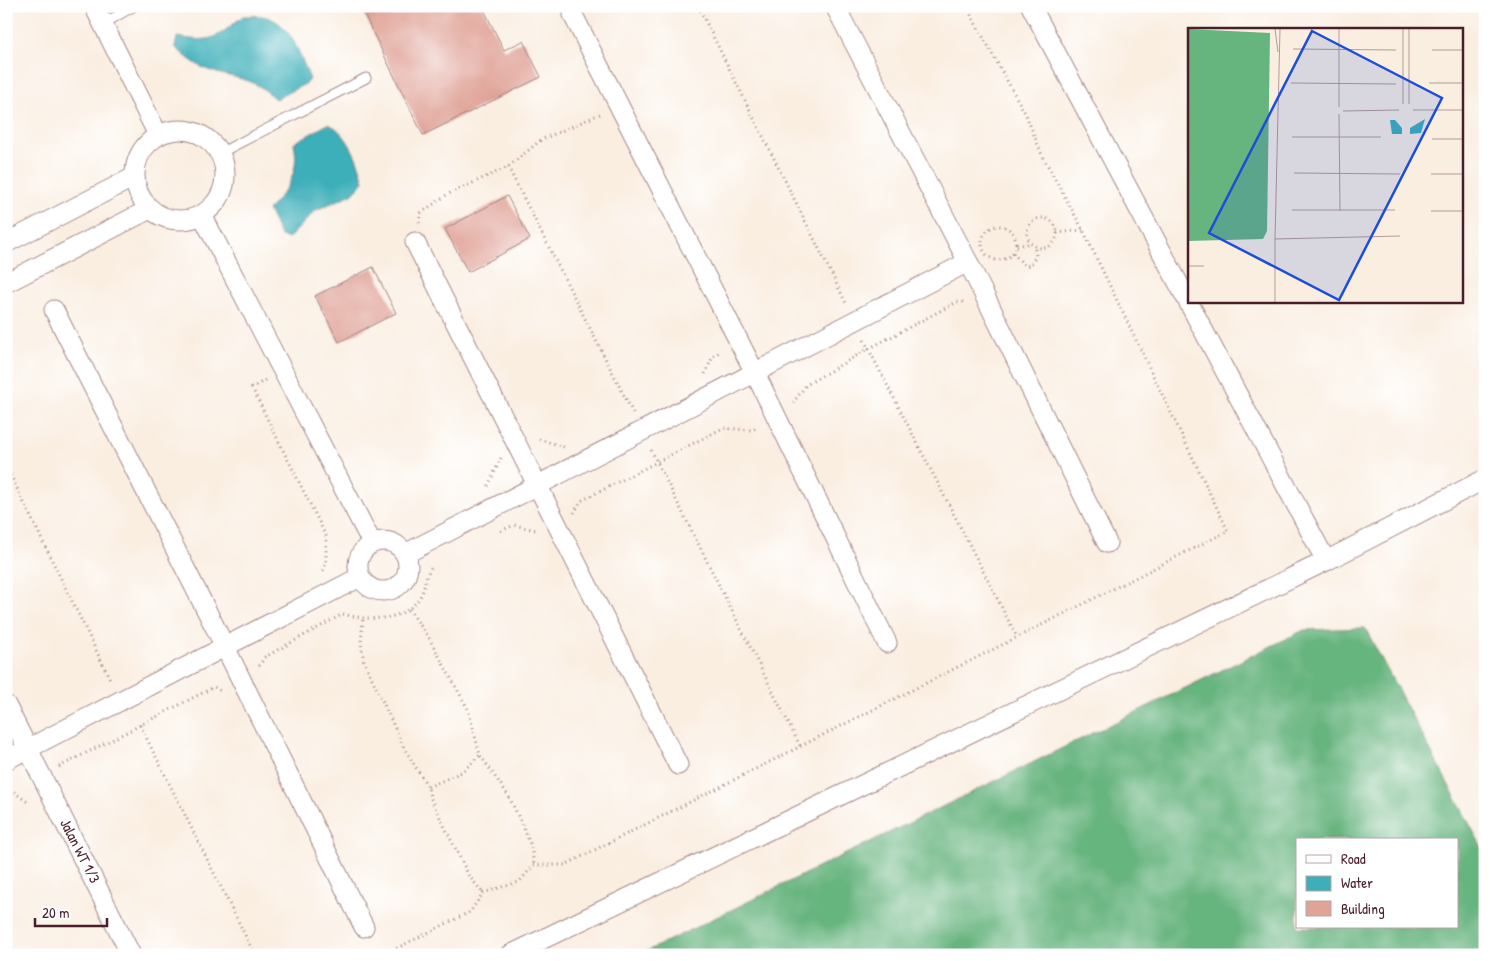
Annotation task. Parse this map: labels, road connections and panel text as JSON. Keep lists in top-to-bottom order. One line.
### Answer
{"streets":{"street":["Jalan WT 1/3"]},"legend":["Road","Water","Building"],"scale_bar":"20 m"}
